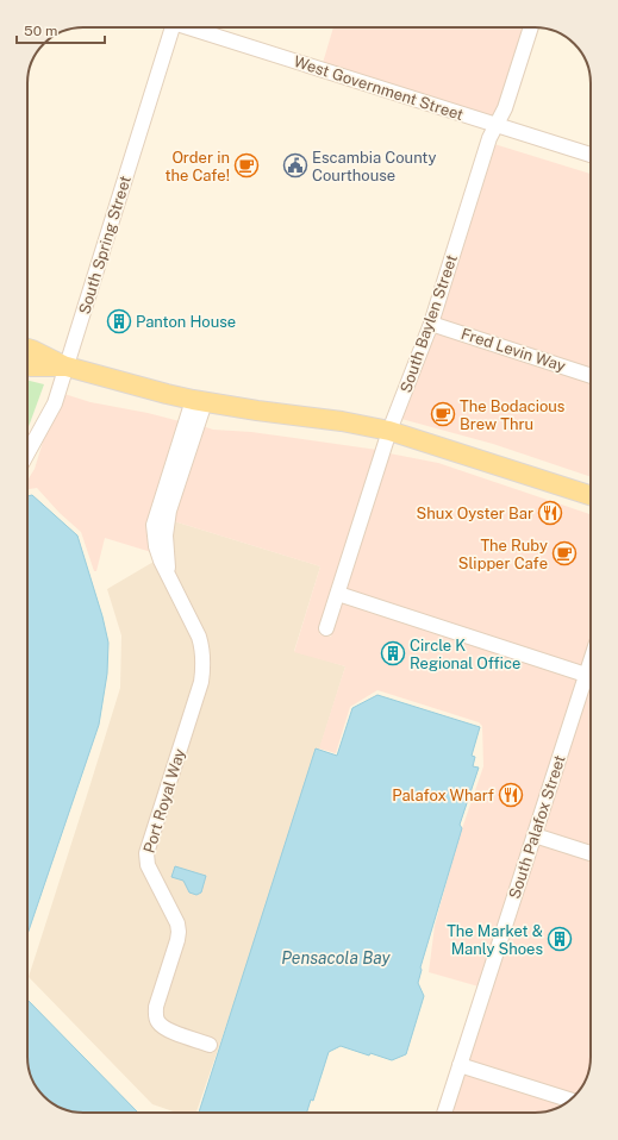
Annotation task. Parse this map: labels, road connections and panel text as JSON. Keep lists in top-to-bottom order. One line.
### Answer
{"streets":{"street":["West Government Street","South Spring Street","South Baylen Street","Fred Levin Way","Port Royal Way","South Palafox Street"]},"crossings":[["West Government Street","South Baylen Street"],["South Baylen Street","Fred Levin Way"]],"water":["Pensacola Bay"],"places":{"cafe":["Order in the Cafe!","The Bodacious Brew Thru","The Ruby Slipper Cafe"],"public building":["Escambia County Courthouse"],"building":["Panton House","Circle K Regional Office","The Market & Manly Shoes"],"restaurant":["Shux Oyster Bar","Palafox Wharf"]},"scale_bar":"50 m"}
